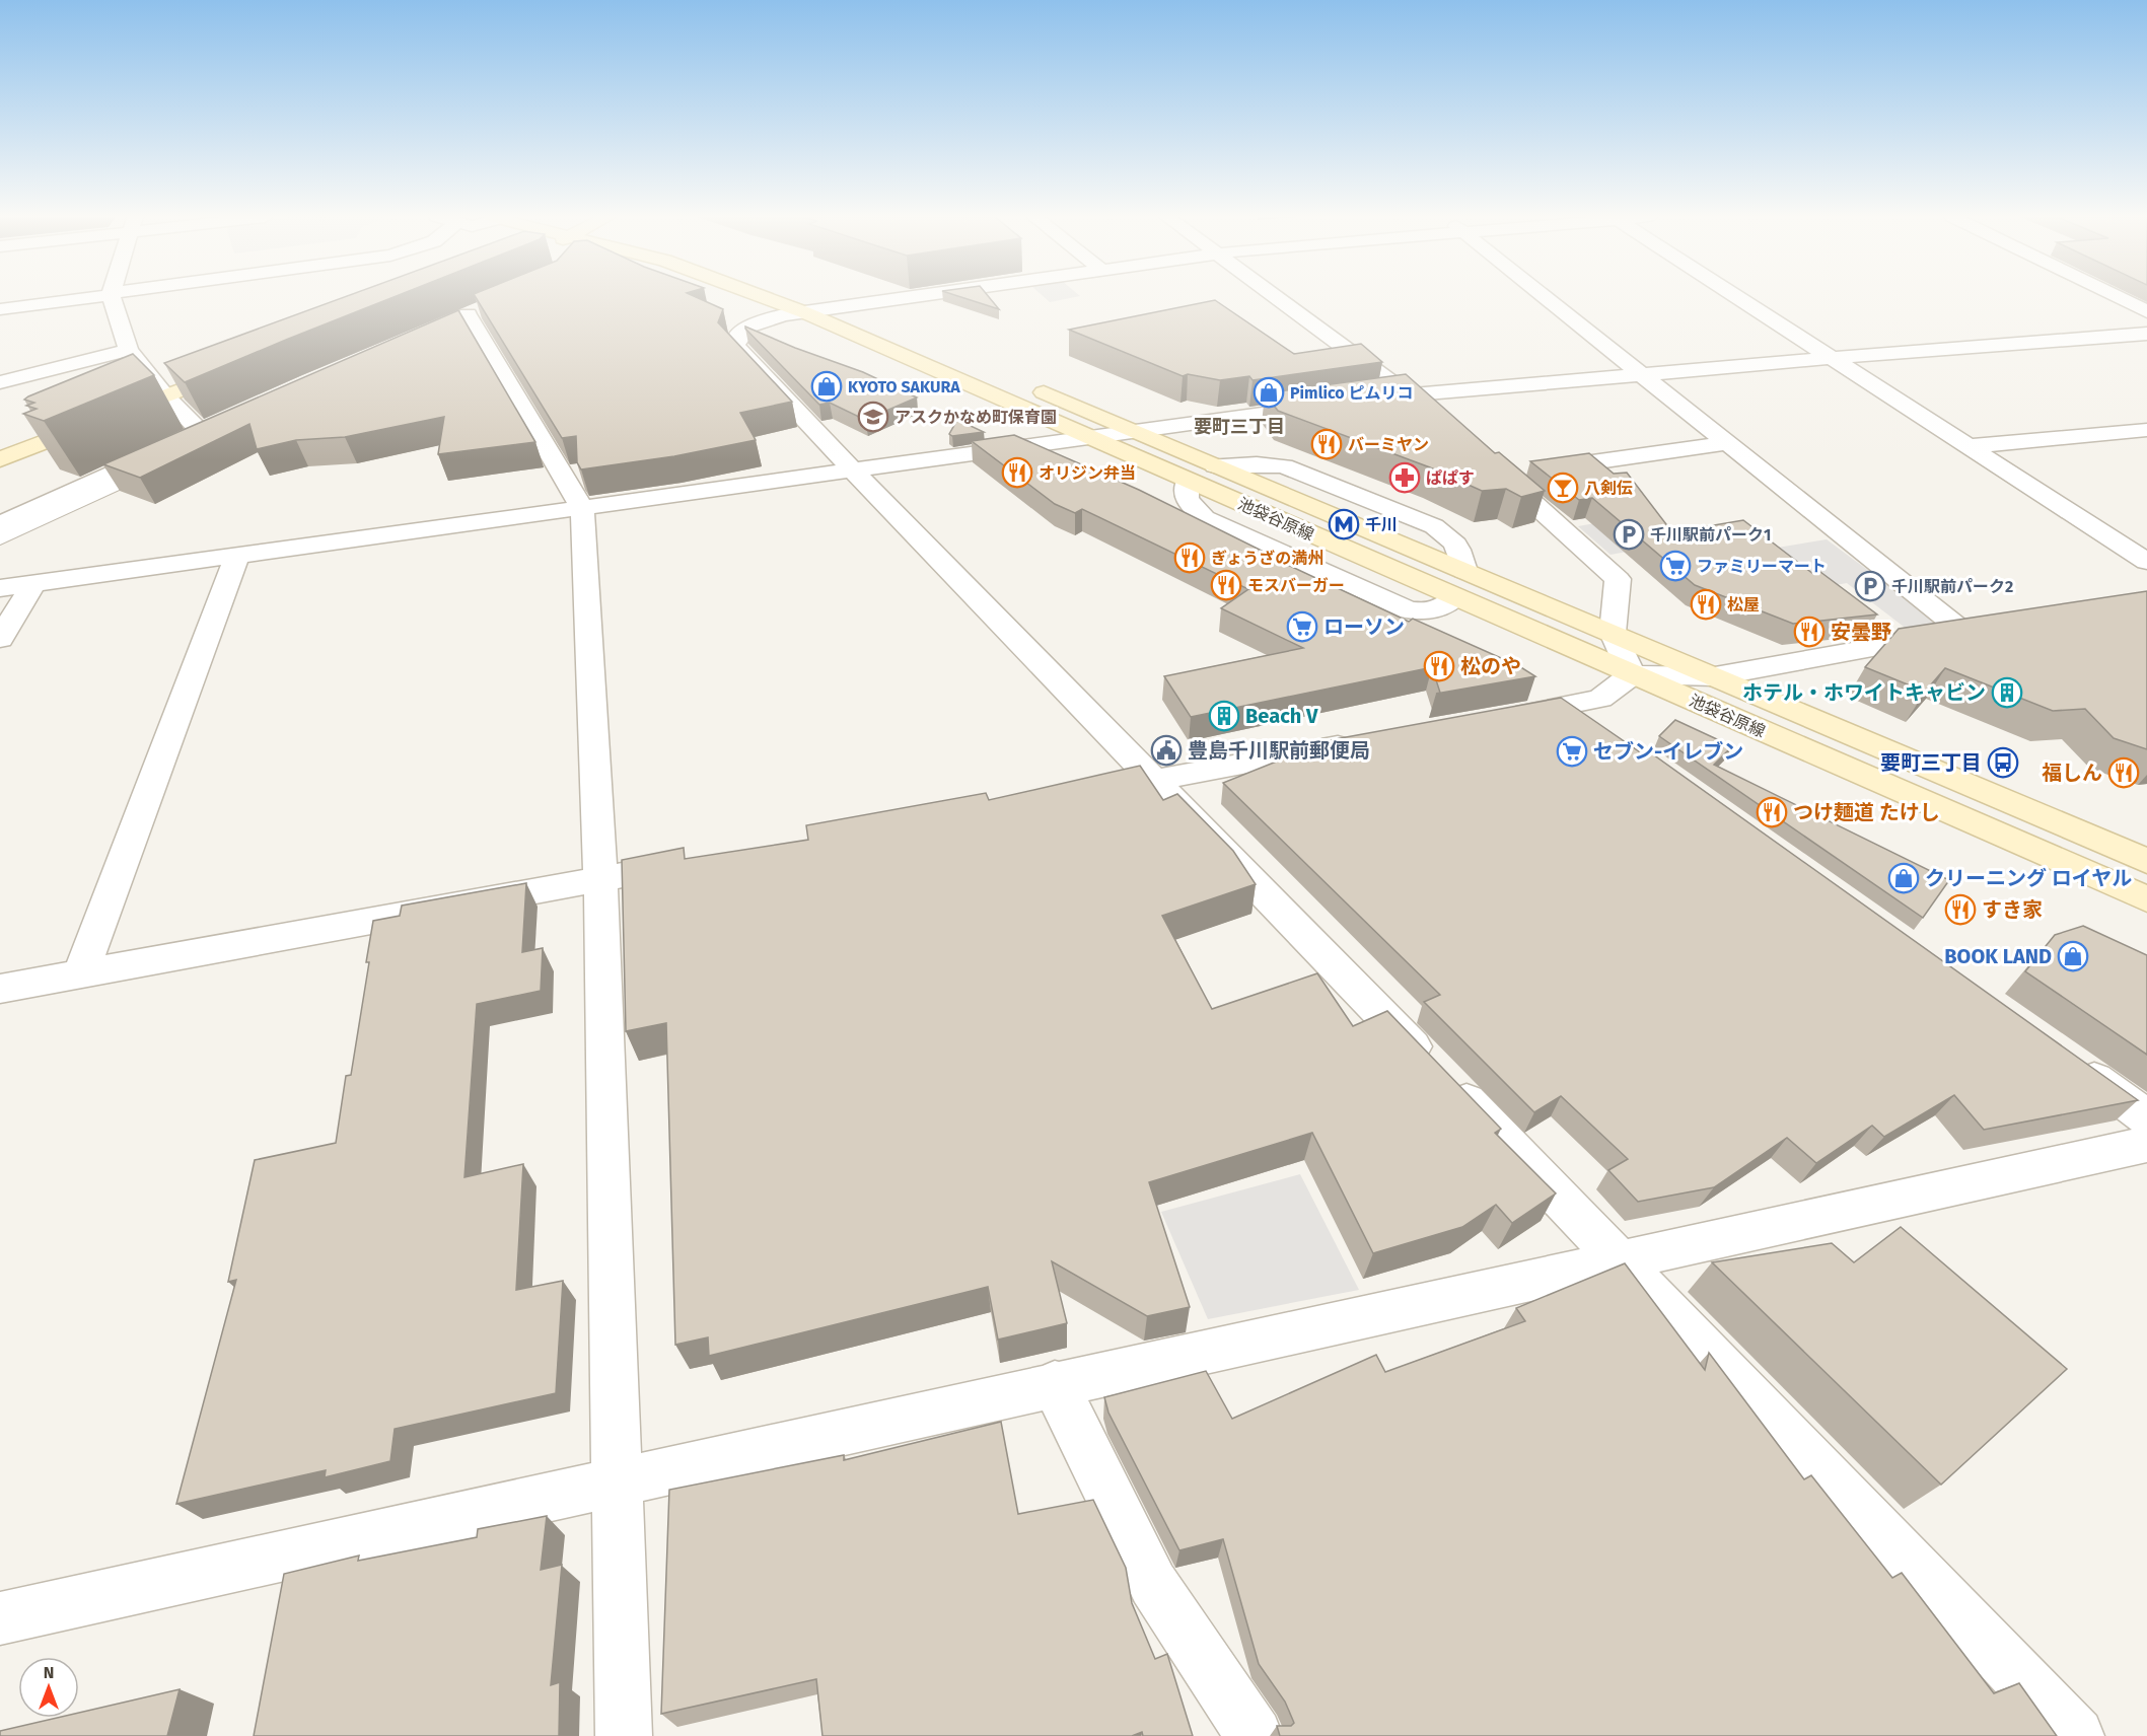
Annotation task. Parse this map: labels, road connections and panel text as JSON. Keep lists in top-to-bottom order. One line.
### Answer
{"streets":{"main road":["池袋谷原線"]},"districts":["要町三丁目"],"places":{"shop":["KYOTO SAKURA","Pimlico ピムリコ","クリーニング ロイヤル","BOOK LAND"],"school or university":["アスクかなめ町保育園"],"restaurant":["バーミヤン","オリジン弁当","ぎょうざの満州","モスバーガー","松屋","安曇野","松のや","福しん","つけ麺道 たけし","すき家"],"pharmacy":["ぱぱす"],"bar":["八剣伝"],"metro station":["千川"],"parking":["千川駅前パーク1","千川駅前パーク2"],"supermarket":["ファミリーマート","ローソン","セブン-イレブン"],"building":["ホテル・ホワイトキャビン","Beach V"],"public building":["豊島千川駅前郵便局"],"bus stop":["要町三丁目"]},"north":"top"}
